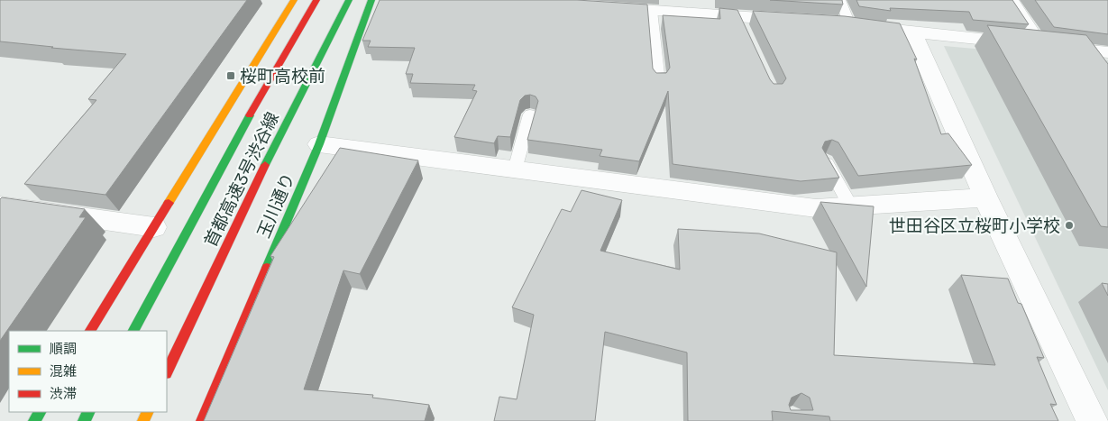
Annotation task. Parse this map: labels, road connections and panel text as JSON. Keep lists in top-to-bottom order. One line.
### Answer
{"streets":{"highway":["首都高速3号渋谷線","玉川通り"]},"places":{"transit":["桜町高校前"],"other":["世田谷区立桜町小学校"]},"legend":["順調","混雑","渋滞"]}
